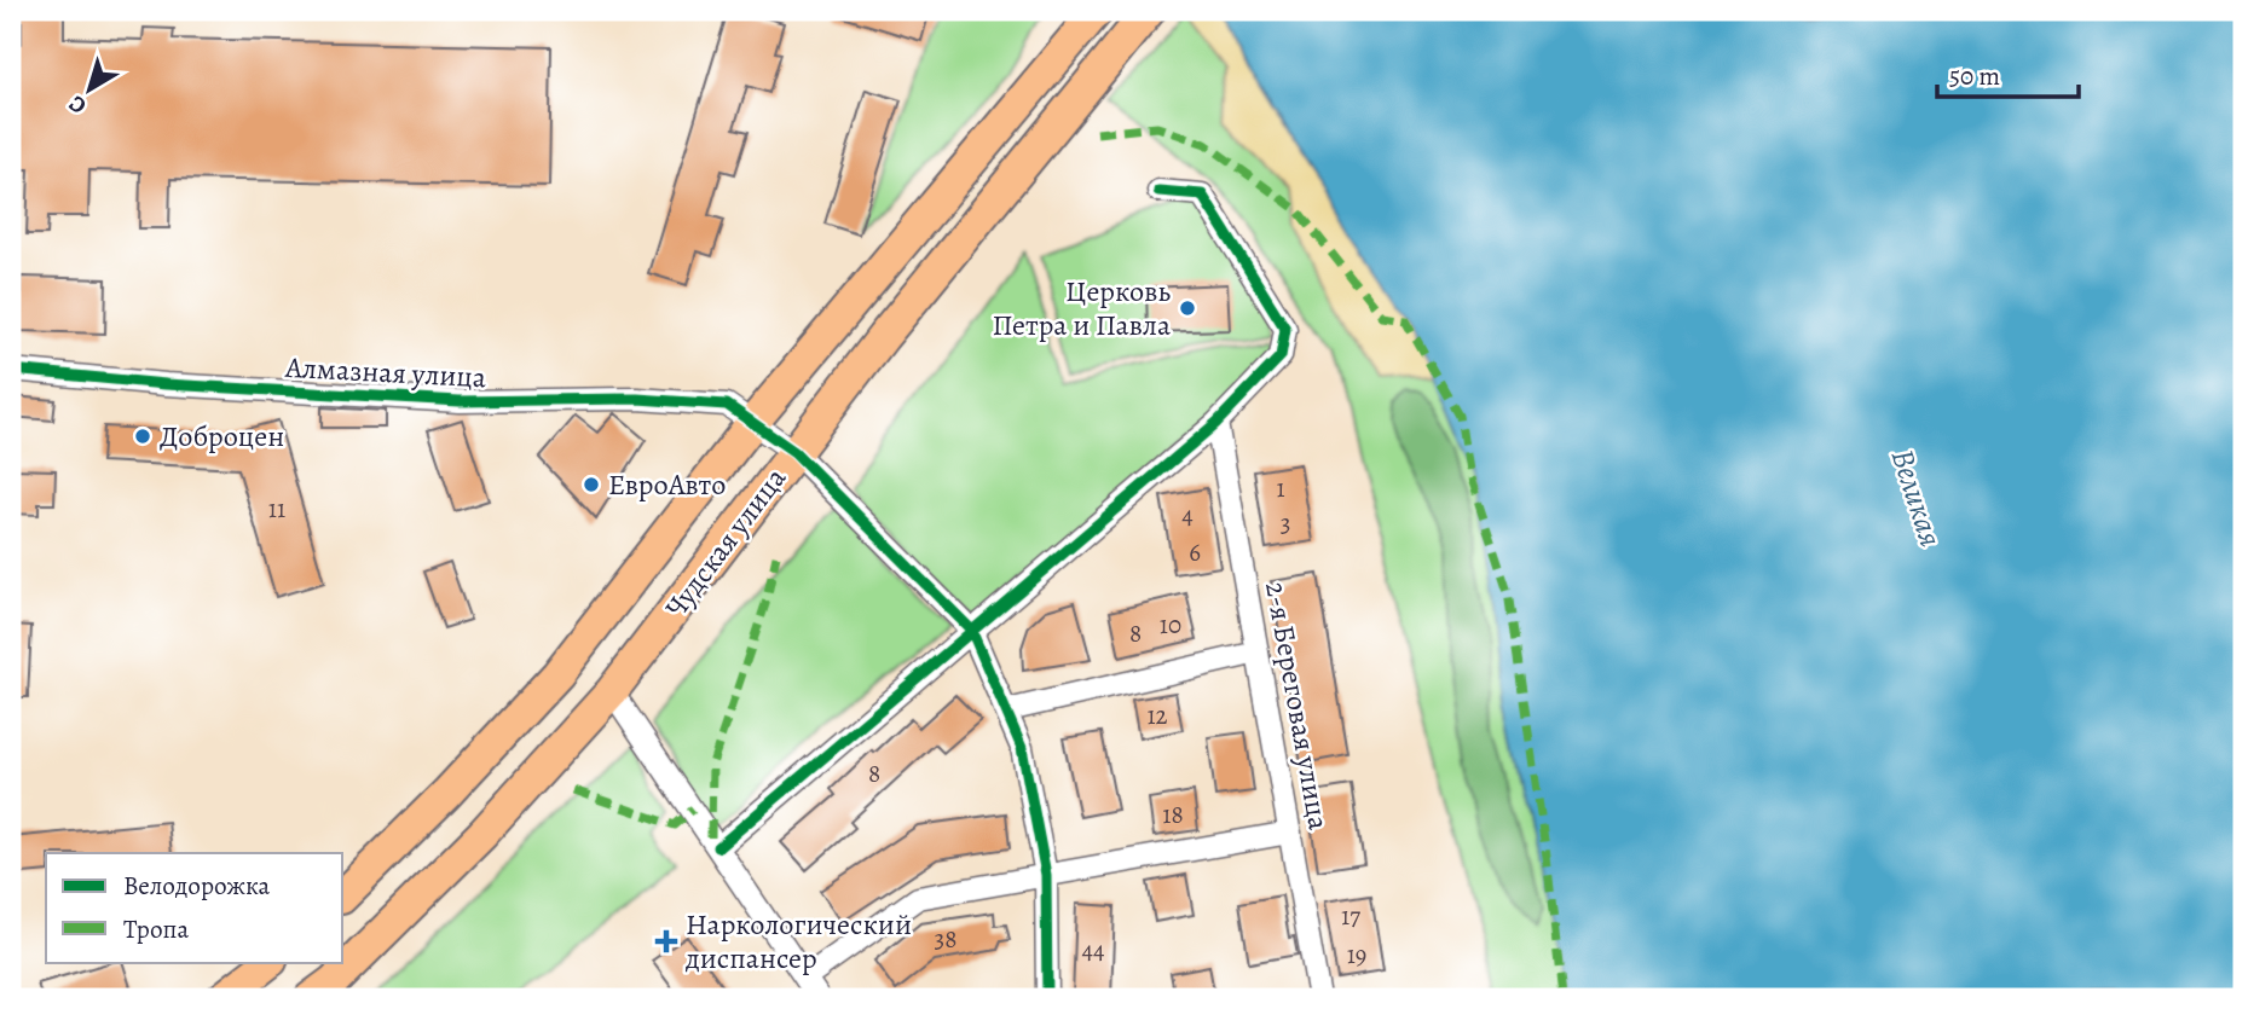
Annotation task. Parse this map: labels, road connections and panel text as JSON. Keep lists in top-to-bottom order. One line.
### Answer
{"streets":{"highway":["Чудская улица"],"street":["Алмазная улица","2-я Береговая улица"]},"crossings":[["Алмазная улица","Чудская улица"]],"water":["Великая"],"places":{"other":["Церковь Петра и Павла","Доброцен","ЕвроАвто"],"health":["Наркологический диспансер"]},"house_numbers":["1","11","4","3","6","10","8","12","8","18","17","38","44","19"],"legend":["Велодорожка","Тропа"],"scale_bar":"50 m","north":"bottom left"}
